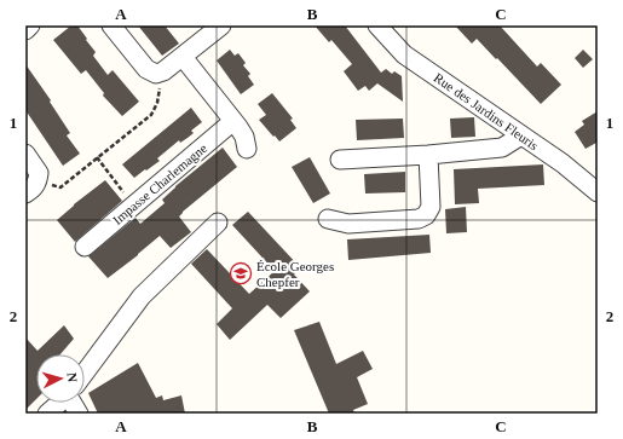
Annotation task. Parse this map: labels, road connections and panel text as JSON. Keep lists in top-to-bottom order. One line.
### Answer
{"streets":{"street":["Rue des Jardins Fleuris","Impasse Charlemagne"]},"places":{"school or university":["École Georges Chepfer"]},"north":"right","grid":{"columns":["A","B","C"],"rows":["1","2"]}}
